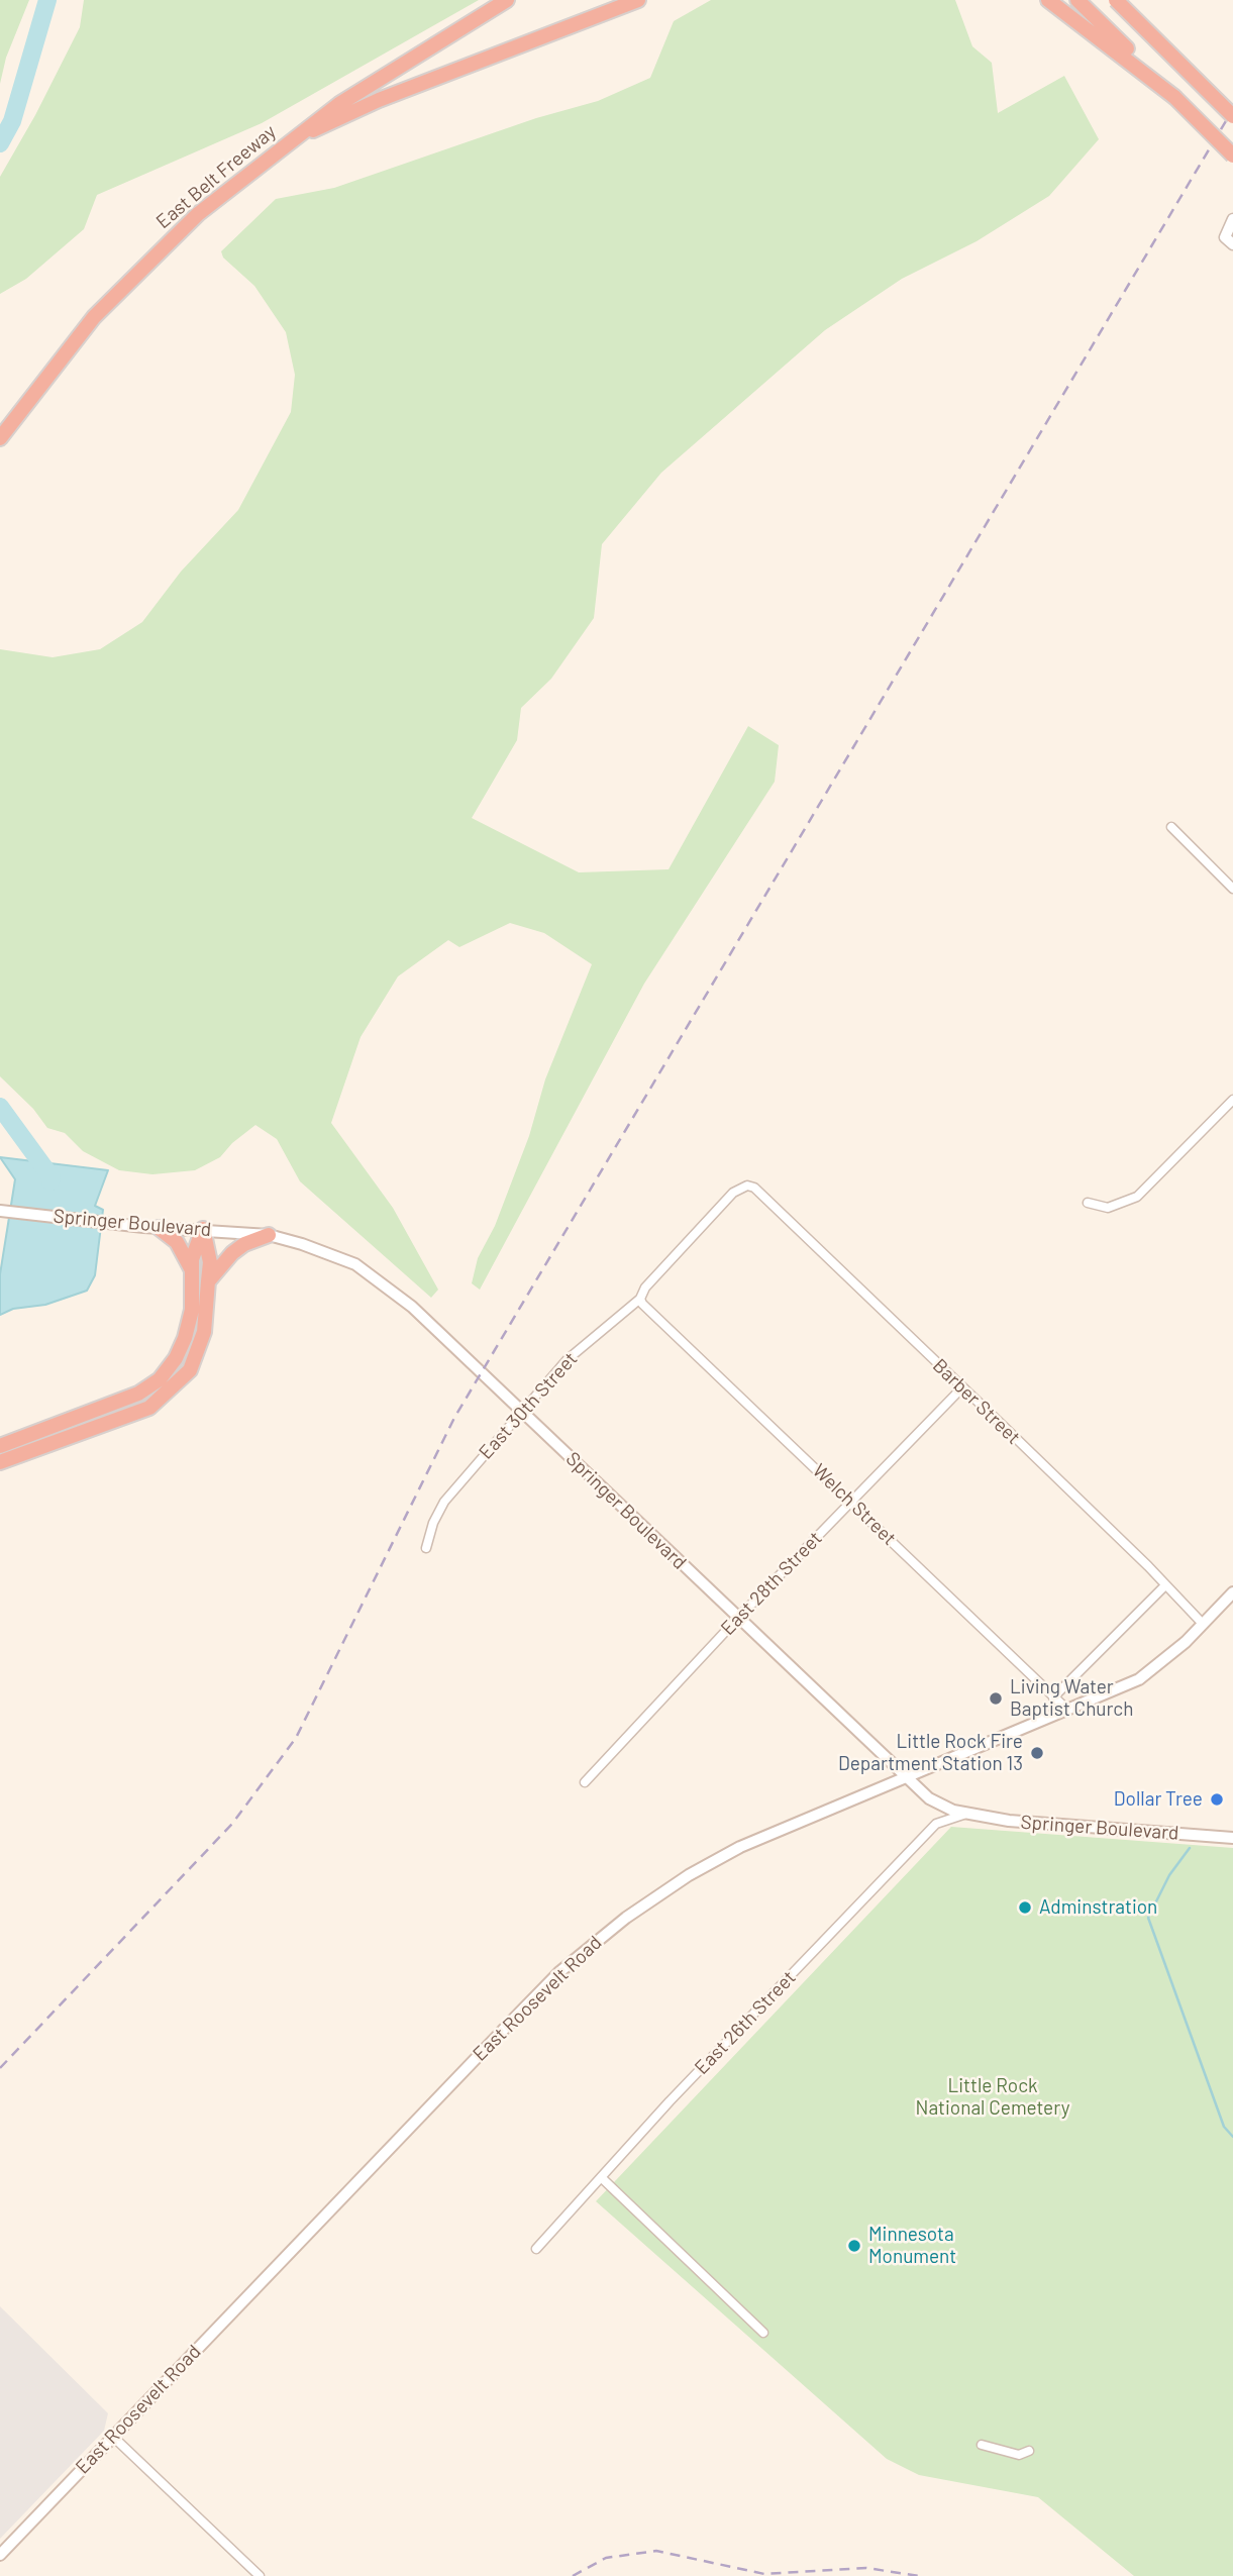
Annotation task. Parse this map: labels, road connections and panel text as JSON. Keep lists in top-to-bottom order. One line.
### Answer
{"streets":{"highway":["East Belt Freeway"],"main road":["Springer Boulevard","East Roosevelt Road"],"street":["Barber Street","East 30th Street","Welch Street","East 28th Street","East 26th Street"]},"crossings":[["Springer Boulevard","East 30th Street"],["Springer Boulevard","East 28th Street"],["Springer Boulevard","East Roosevelt Road"],["Springer Boulevard","East 26th Street"],["Barber Street","East 30th Street"],["Barber Street","East 28th Street"],["Barber Street","East Roosevelt Road"],["East 30th Street","Welch Street"],["Welch Street","East 28th Street"],["Welch Street","East Roosevelt Road"]],"parks":["Little Rock National Cemetery"],"places":["Living Water Baptist Church","Little Rock Fire Department Station 13","Dollar Tree","Adminstration","Minnesota Monument"]}
